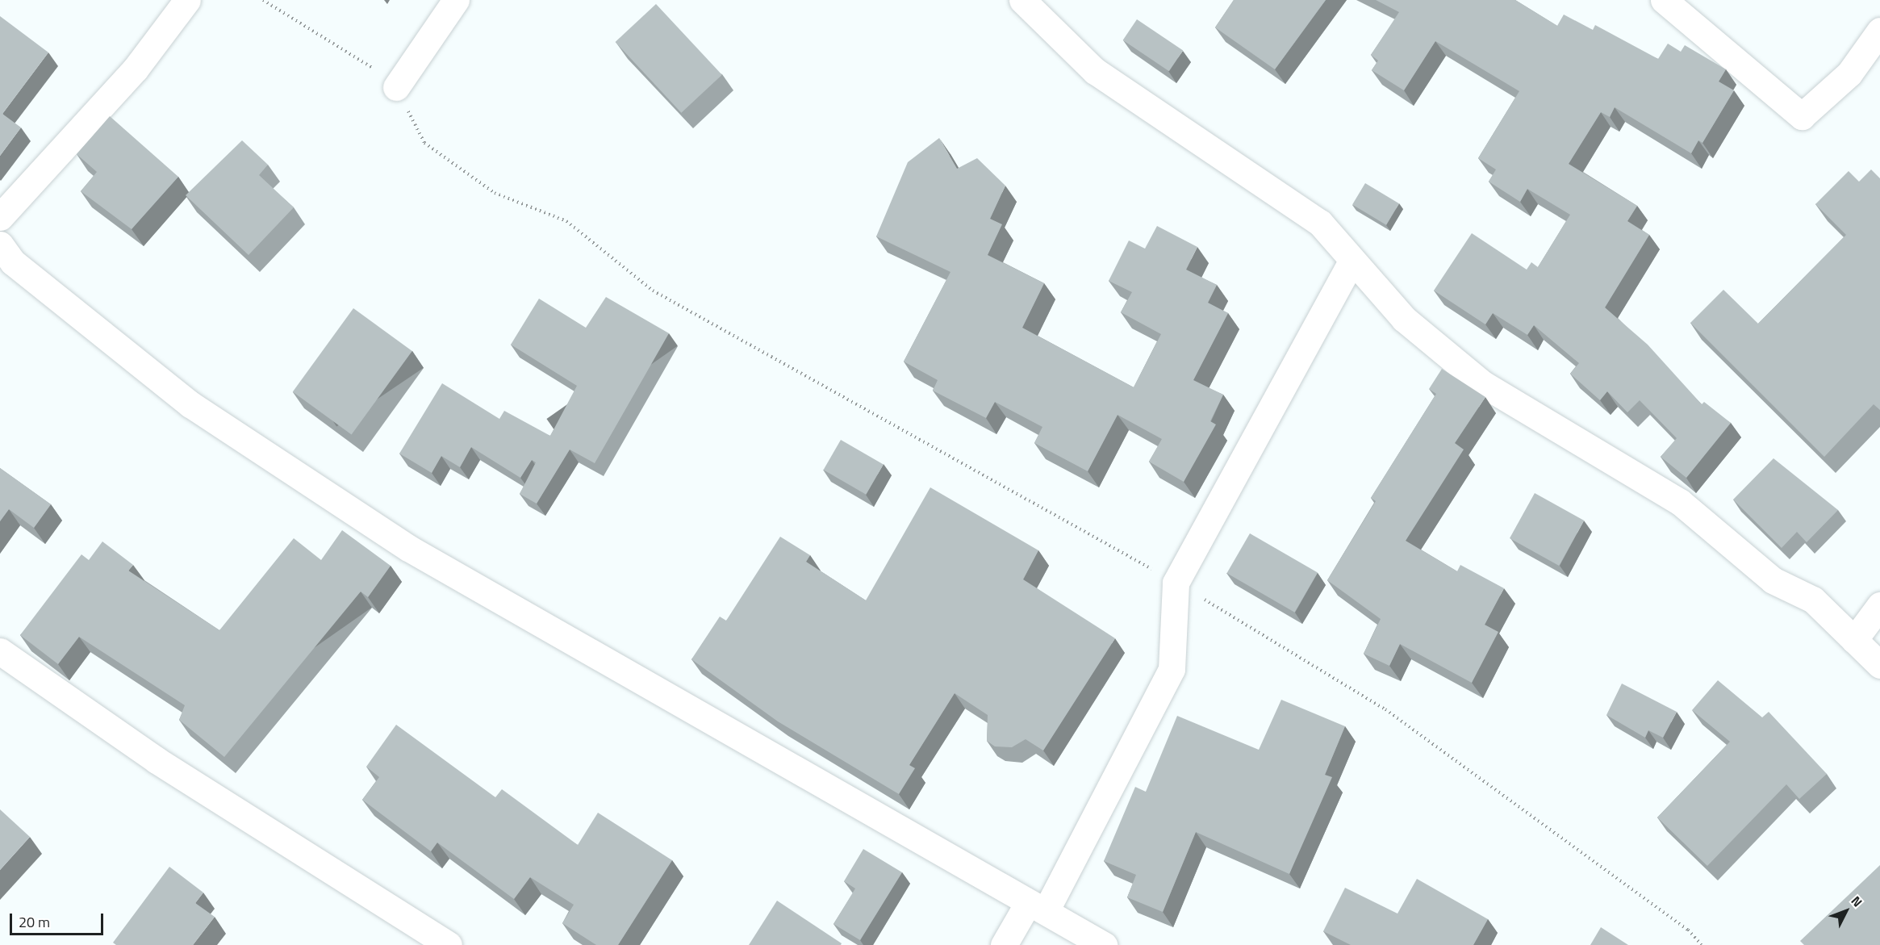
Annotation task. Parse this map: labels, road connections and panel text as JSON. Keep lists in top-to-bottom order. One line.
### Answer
{"scale_bar":"20 m","north":"top right"}
